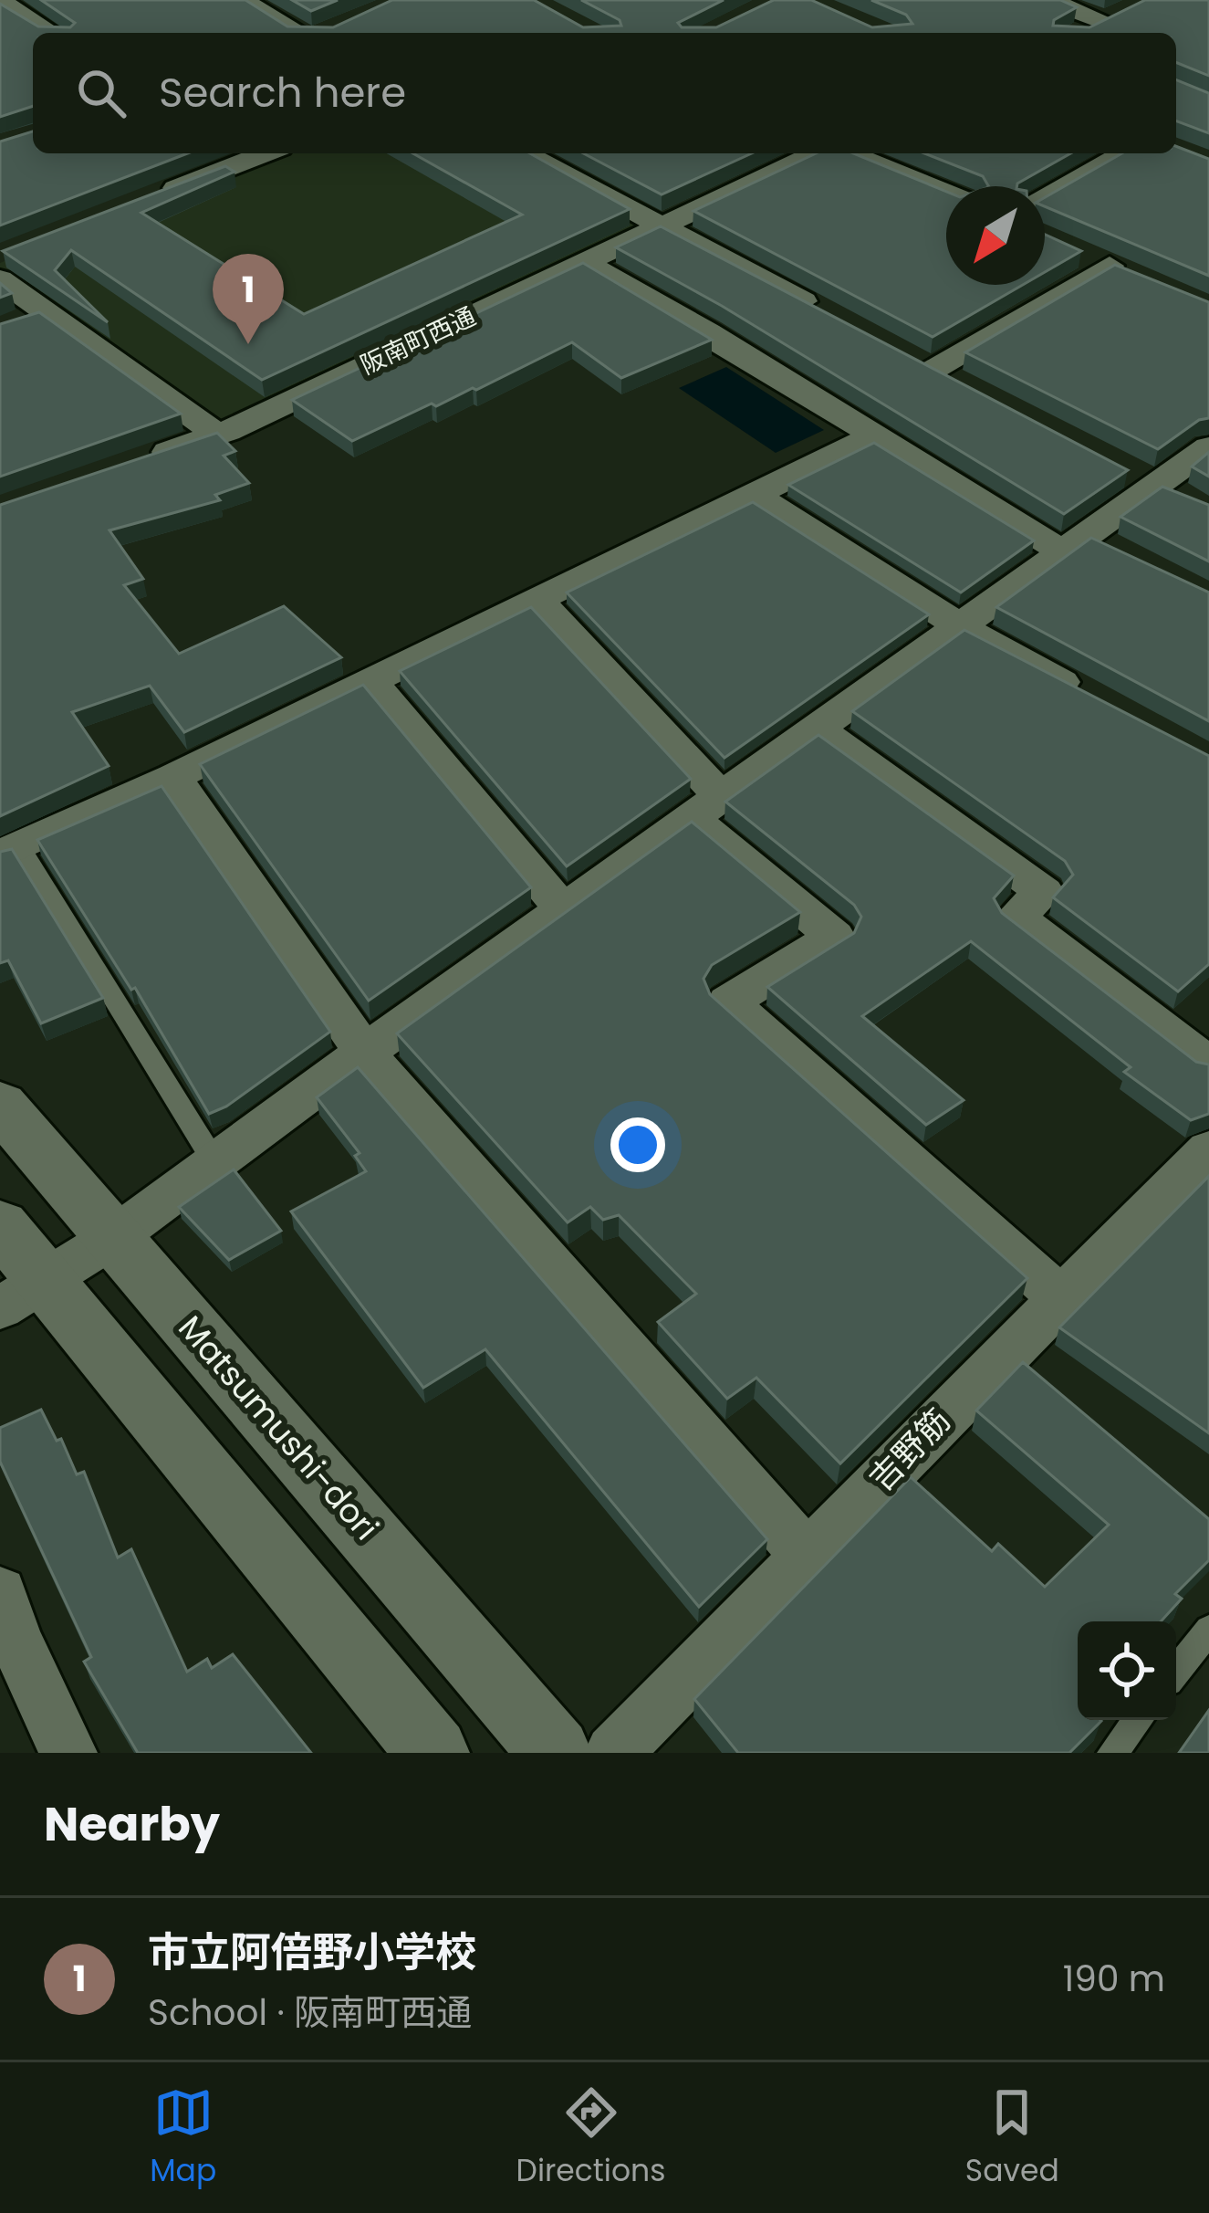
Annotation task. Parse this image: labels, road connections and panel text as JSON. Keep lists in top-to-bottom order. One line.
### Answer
{"streets":{"street":["阪南町西通","Matsumushi-dori","吉野筋"]},"north":"bottom left","page":{"search":"Search here","pins":"1","heading":"Nearby","list":[{"mark":"1","name":"市立阿倍野小学校","note":"School · 阪南町西通","value":"190 m"}],"nav":["Map","Directions","Saved"]}}
